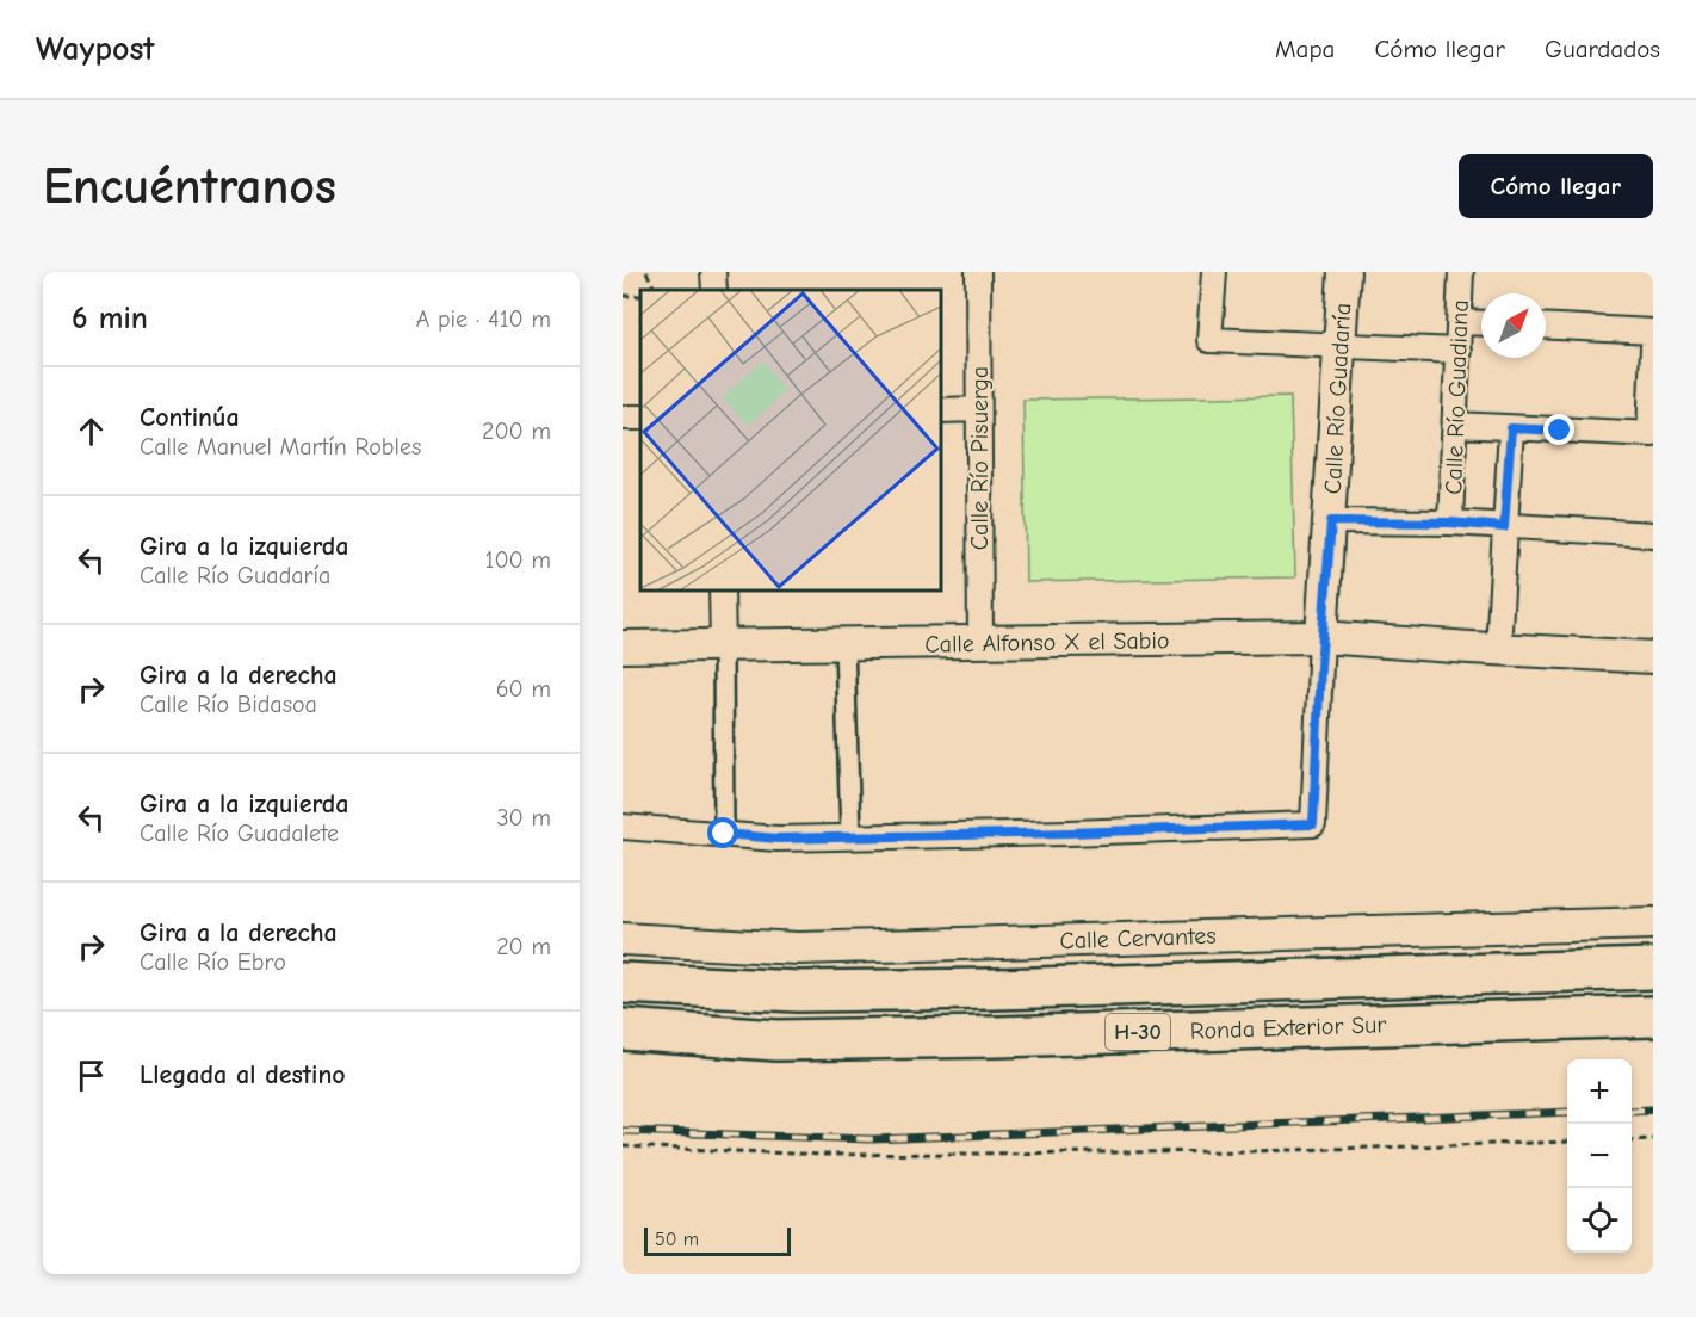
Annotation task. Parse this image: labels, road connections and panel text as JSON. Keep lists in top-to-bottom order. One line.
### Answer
{"streets":{"highway":["Ronda Exterior Sur","H-30"],"street":["Calle Río Guadiana","Calle Río Guadaría","Calle Río Pisuerga","Calle Alfonso X el Sabio","Calle Cervantes"]},"crossings":[["Calle Río Guadaría","Calle Alfonso X el Sabio"],["Calle Río Pisuerga","Calle Alfonso X el Sabio"]],"scale_bar":"50 m","north":"top right","page":{"header":"Waypost","nav":["Mapa","Cómo llegar","Guardados"],"buttons":"Cómo llegar","title":"Encuéntranos","heading":["6 min","A pie · 410 m"],"list":[["Continúa","Calle Manuel Martín Robles","200 m"],["Gira a la izquierda","Calle Río Guadaría","100 m"],["Gira a la derecha","Calle Río Bidasoa","60 m"],["Gira a la izquierda","Calle Río Guadalete","30 m"],["Gira a la derecha","Calle Río Ebro","20 m"],"Llegada al destino"],"map_buttons":["+","−"],"scale":"50 m"}}
